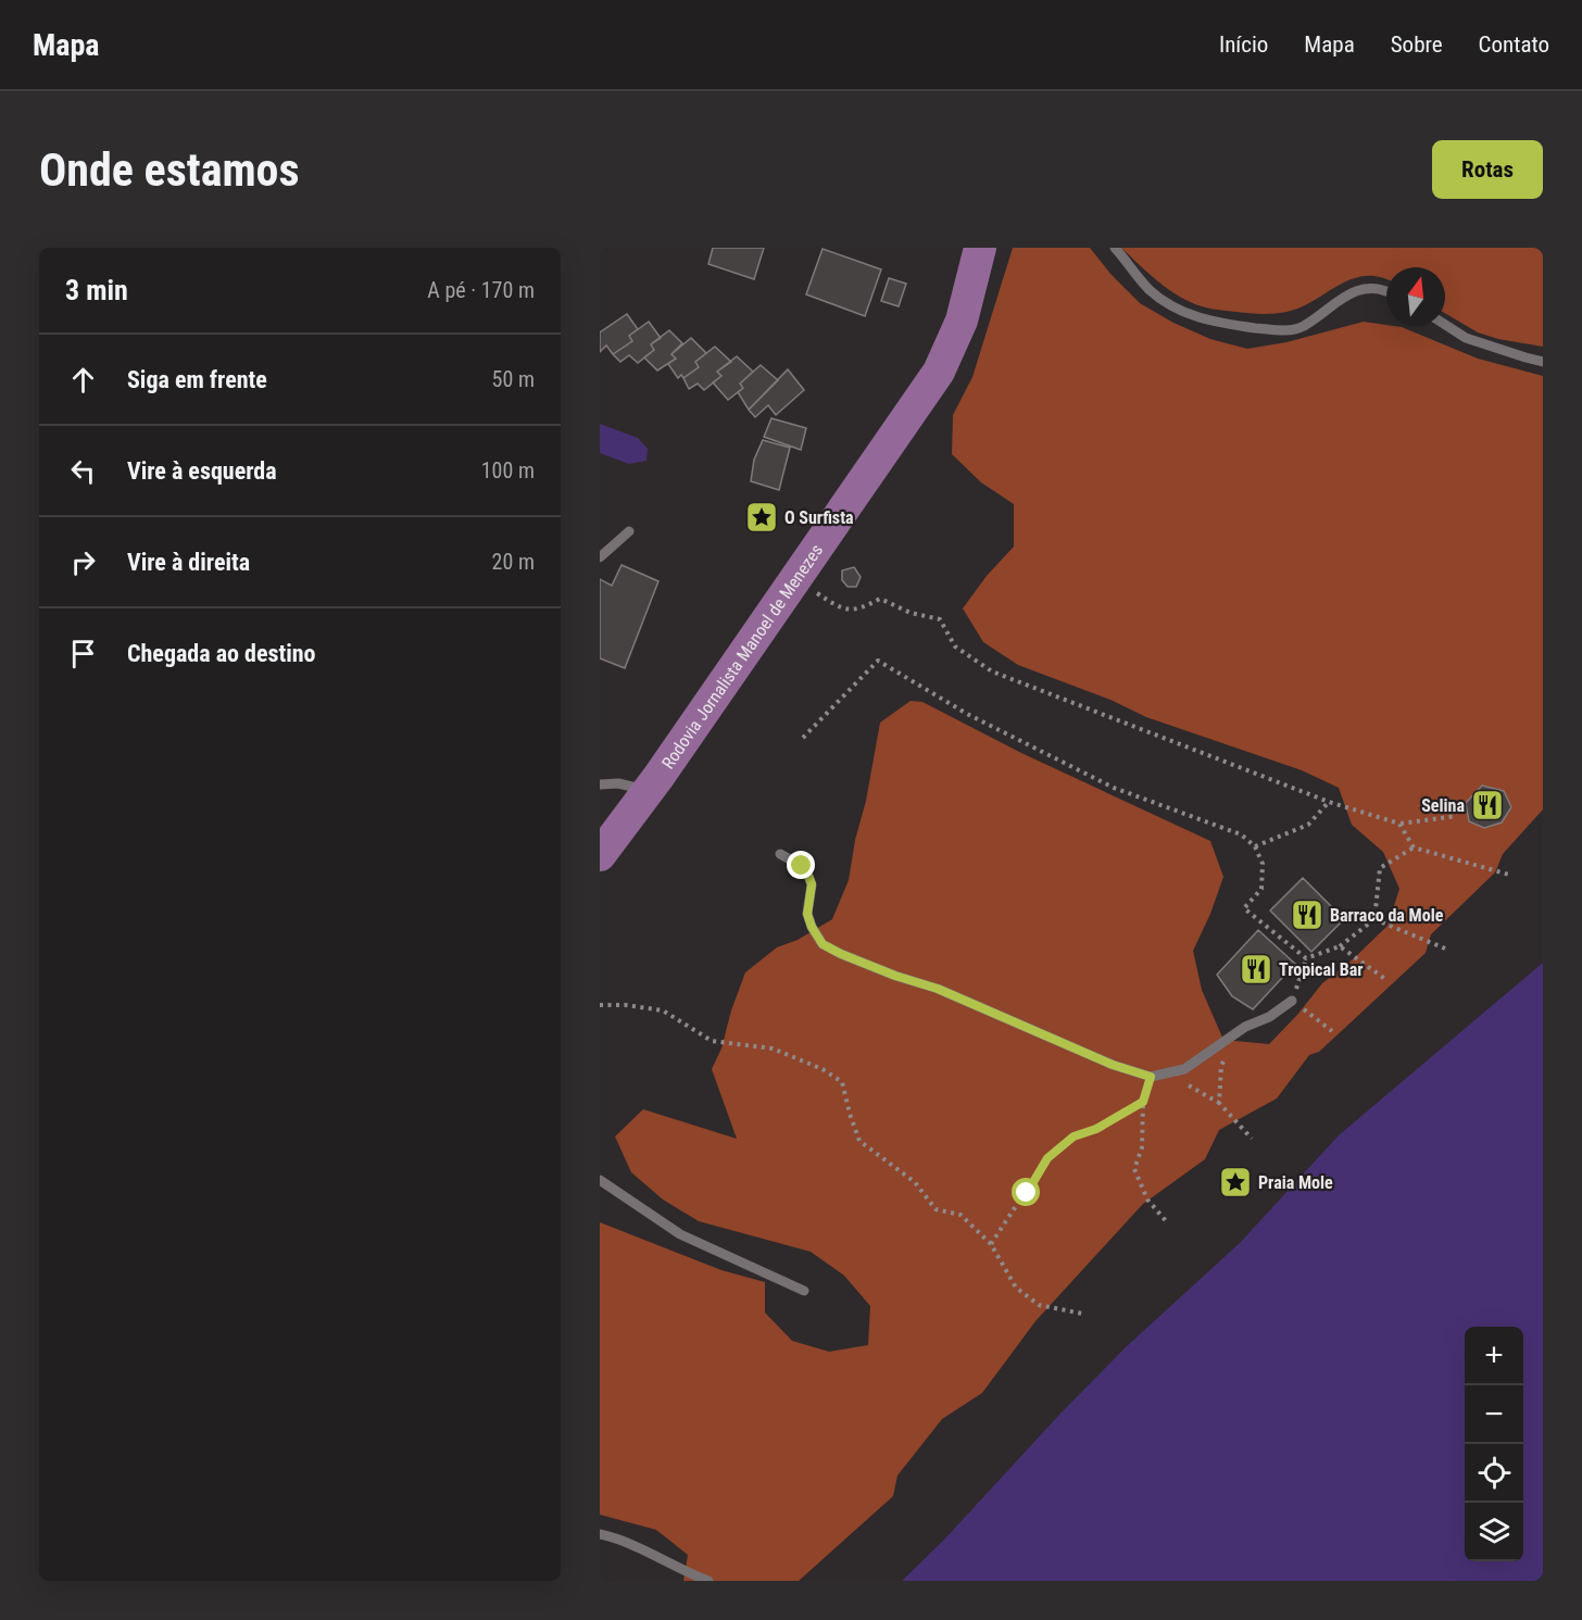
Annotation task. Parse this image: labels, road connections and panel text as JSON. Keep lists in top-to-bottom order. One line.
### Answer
{"streets":{"main road":["Rodovia Jornalista Manoel de Menezes"]},"places":{"place":["O Surfista","Praia Mole"],"restaurant":["Selina","Barraco da Mole","Tropical Bar"]},"north":"top","page":{"header":"Mapa","nav":["Início","Mapa","Sobre","Contato"],"buttons":"Rotas","title":"Onde estamos","heading":["3 min","A pé · 170 m"],"list":[["Siga em frente","50 m"],["Vire à esquerda","100 m"],["Vire à direita","20 m"],"Chegada ao destino"],"map_buttons":["+","−"]}}
